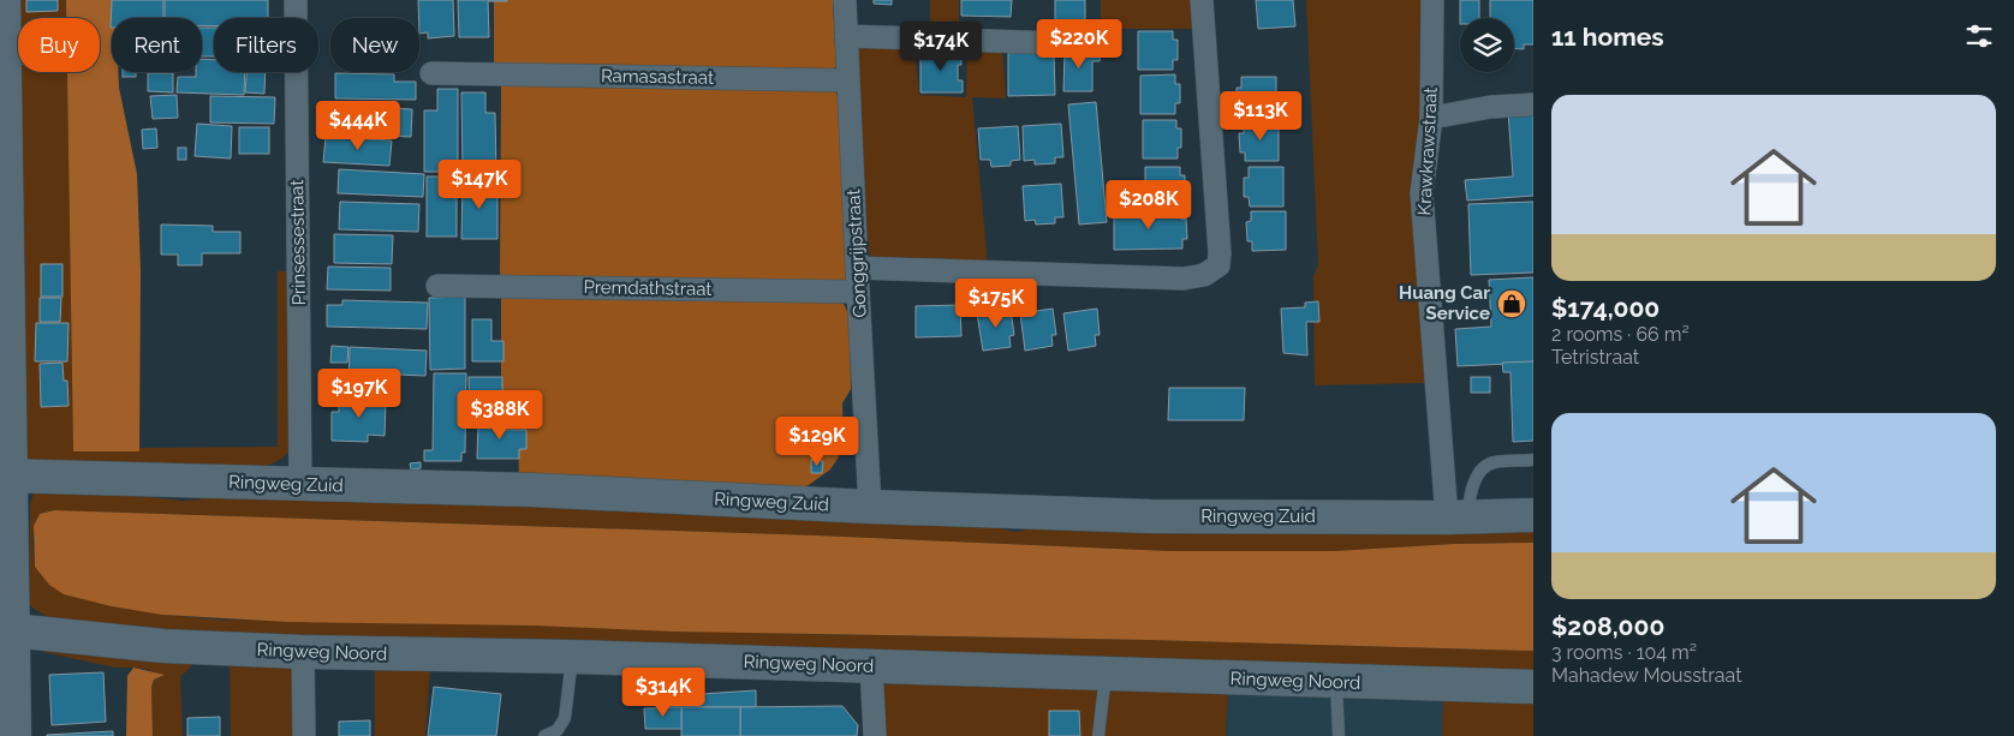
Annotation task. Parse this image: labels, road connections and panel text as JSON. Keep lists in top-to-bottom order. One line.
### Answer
{"streets":{"street":["Ramasastraat","Krawkrawstraat","Prinsessestraat","Gonggrijpstraat","Premdathstraat","Ringweg Zuid","Ringweg Noord"]},"crossings":[["Ramasastraat","Gonggrijpstraat"],["Krawkrawstraat","Ringweg Zuid"],["Prinsessestraat","Ringweg Zuid"],["Gonggrijpstraat","Premdathstraat"],["Gonggrijpstraat","Ringweg Zuid"]],"places":{"shop":["Huang Car Service"]},"page":{"heading":"11 homes","chip":["Buy","Rent","Filters","New"],"price":["$220K","$174K","$113K","$444K","$147K","$208K","$175K","$197K","$388K","$129K","$314K"],"list":[{"name":"$174,000","note":"2 rooms · 66 m² · Tetristraat"},{"name":"$208,000","note":"3 rooms · 104 m² · Mahadew Mousstraat"}]}}
